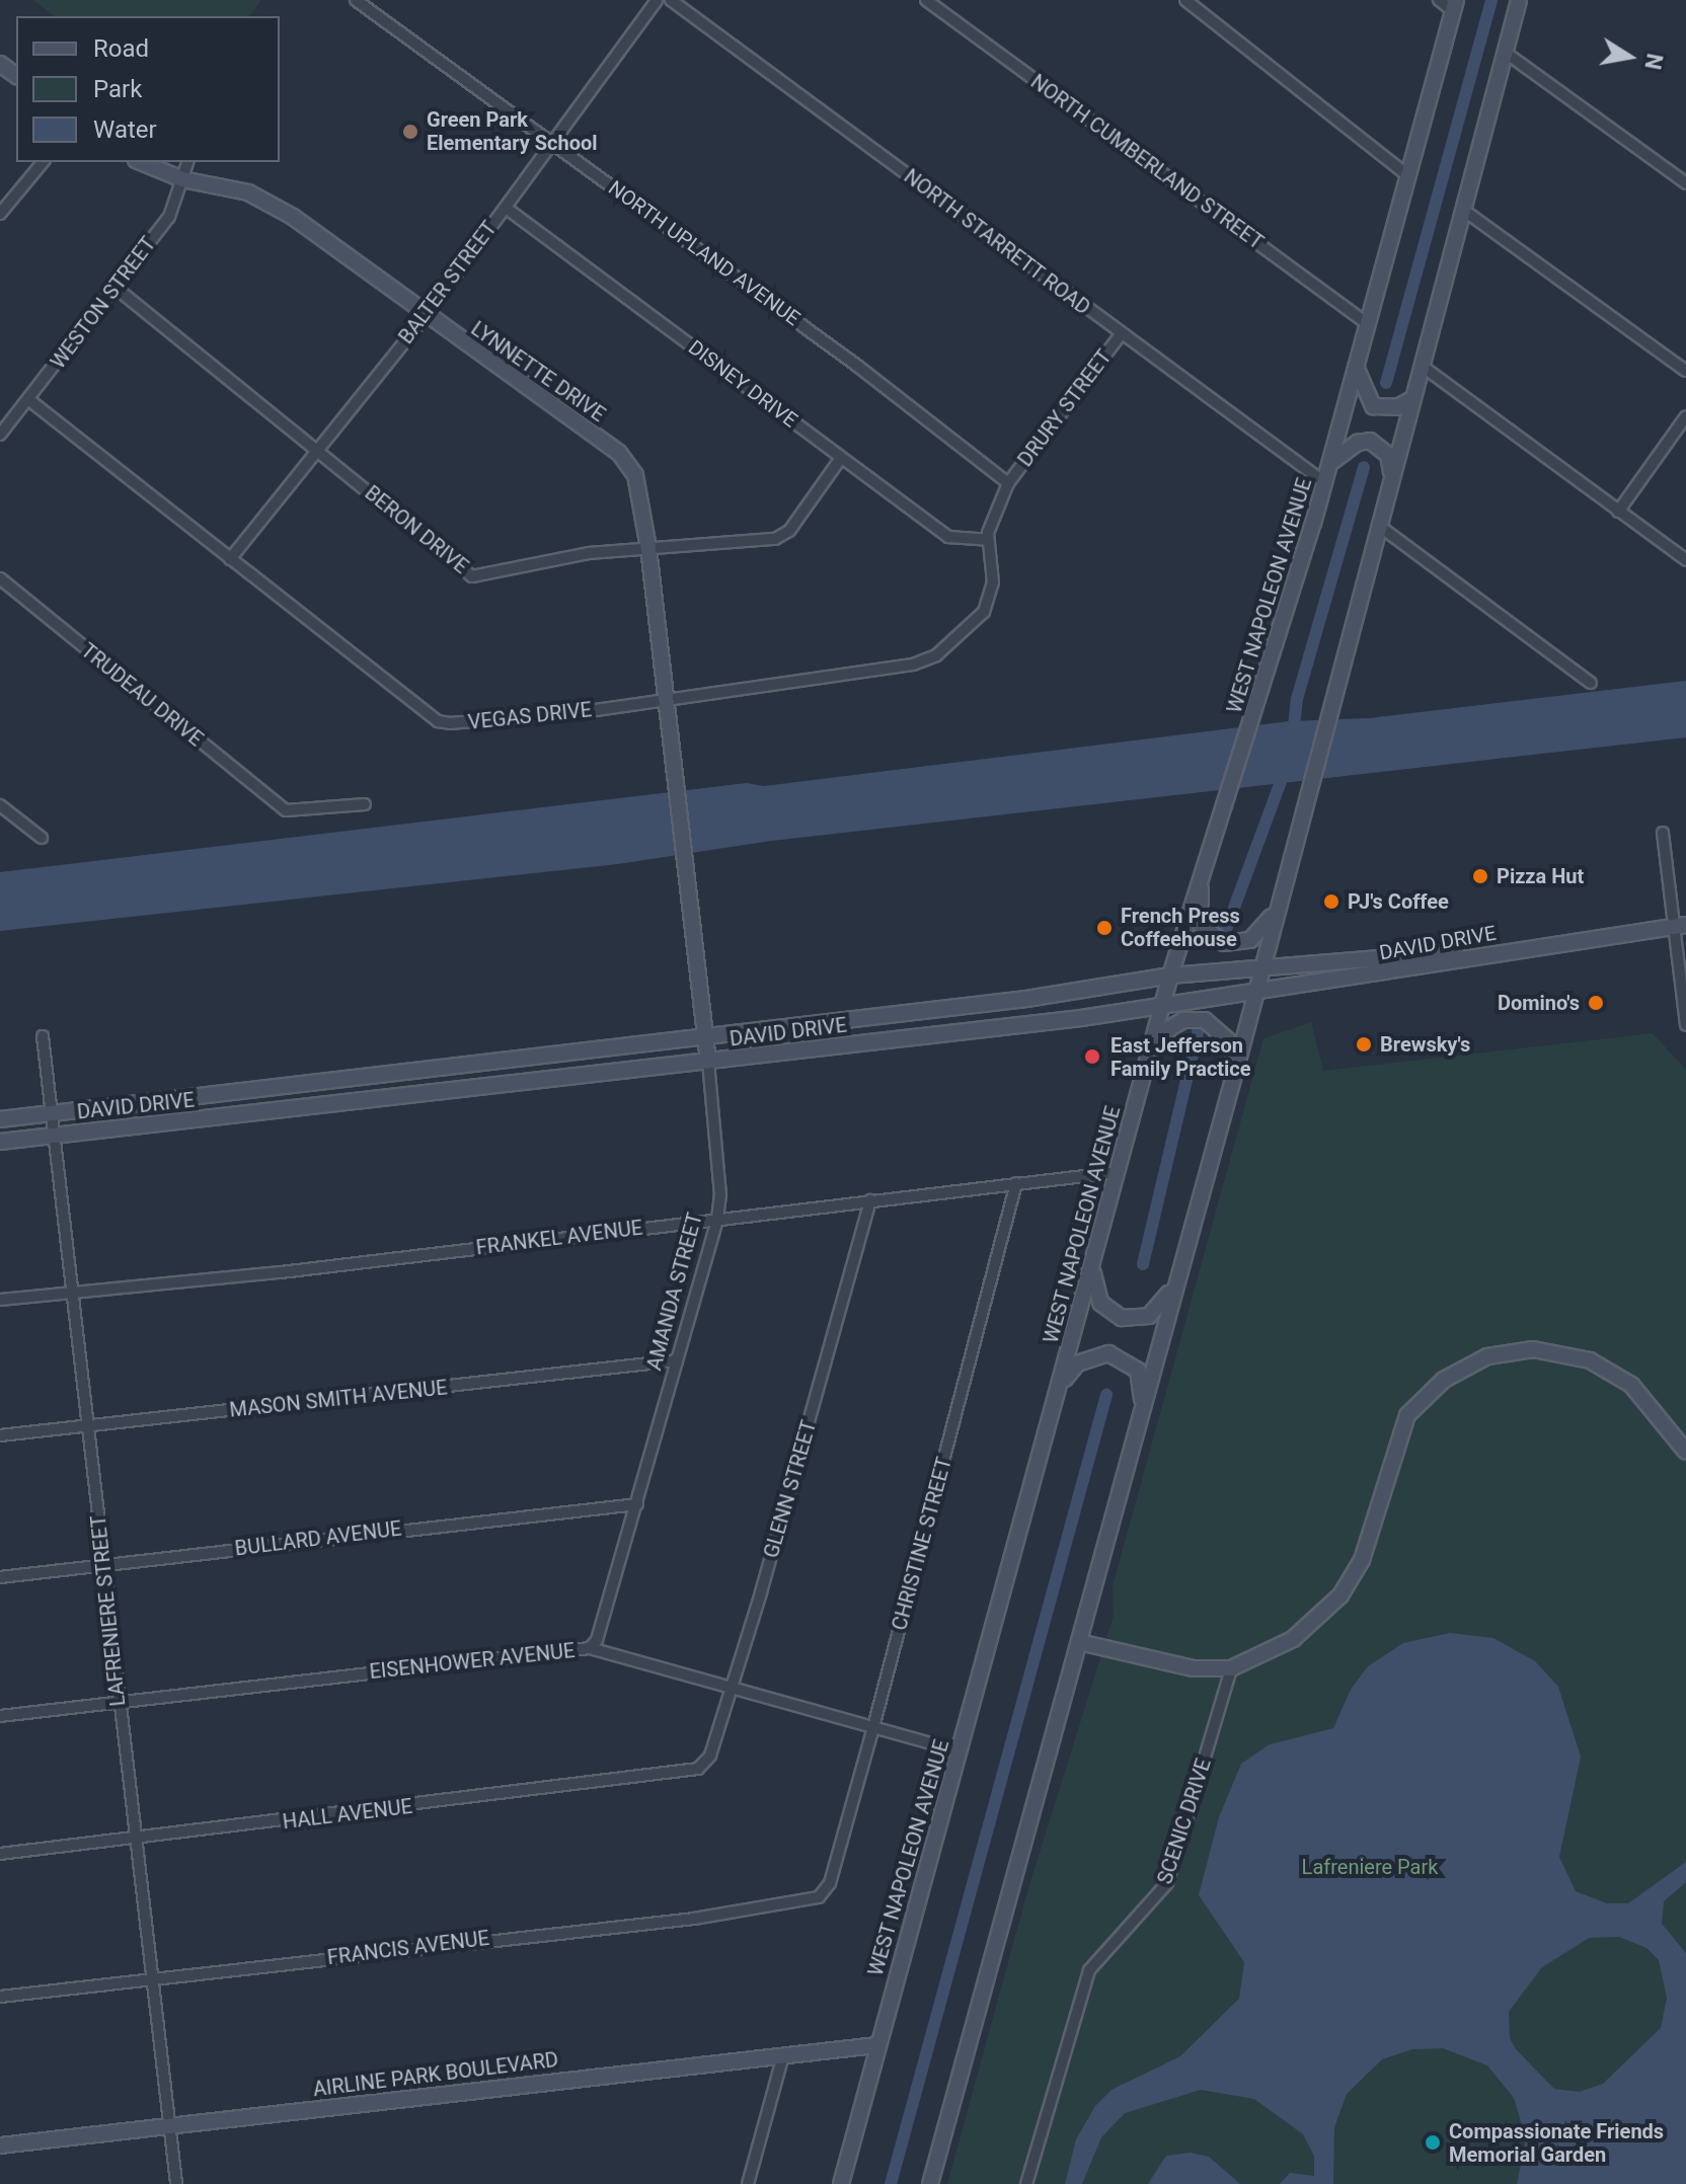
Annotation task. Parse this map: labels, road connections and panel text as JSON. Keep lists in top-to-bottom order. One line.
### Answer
{"streets":{"main road":["LYNNETTE DRIVE","WEST NAPOLEON AVENUE","DAVID DRIVE","AMANDA STREET","AIRLINE PARK BOULEVARD"],"street":["NORTH CUMBERLAND STREET","NORTH STARRETT ROAD","NORTH UPLAND AVENUE","BALTER STREET","WESTON STREET","DISNEY DRIVE","DRURY STREET","BERON DRIVE","TRUDEAU DRIVE","VEGAS DRIVE","FRANKEL AVENUE","MASON SMITH AVENUE","GLENN STREET","BULLARD AVENUE","CHRISTINE STREET","LAFRENIERE STREET","EISENHOWER AVENUE","HALL AVENUE","SCENIC DRIVE","FRANCIS AVENUE"]},"crossings":[["NORTH CUMBERLAND STREET","WEST NAPOLEON AVENUE"],["NORTH STARRETT ROAD","DRURY STREET"],["NORTH STARRETT ROAD","WEST NAPOLEON AVENUE"],["NORTH UPLAND AVENUE","BALTER STREET"],["NORTH UPLAND AVENUE","DRURY STREET"],["NORTH UPLAND AVENUE","VEGAS DRIVE"],["BALTER STREET","LYNNETTE DRIVE"],["BALTER STREET","DISNEY DRIVE"],["BALTER STREET","BERON DRIVE"],["BALTER STREET","VEGAS DRIVE"],["WESTON STREET","LYNNETTE DRIVE"],["WESTON STREET","BERON DRIVE"],["WESTON STREET","VEGAS DRIVE"],["LYNNETTE DRIVE","BERON DRIVE"],["LYNNETTE DRIVE","VEGAS DRIVE"],["LYNNETTE DRIVE","AMANDA STREET"],["DISNEY DRIVE","BERON DRIVE"],["DISNEY DRIVE","VEGAS DRIVE"],["DRURY STREET","VEGAS DRIVE"],["WEST NAPOLEON AVENUE","DAVID DRIVE"],["WEST NAPOLEON AVENUE","FRANKEL AVENUE"],["WEST NAPOLEON AVENUE","EISENHOWER AVENUE"],["WEST NAPOLEON AVENUE","AIRLINE PARK BOULEVARD"],["DAVID DRIVE","AMANDA STREET"],["DAVID DRIVE","LAFRENIERE STREET"],["FRANKEL AVENUE","AMANDA STREET"],["FRANKEL AVENUE","GLENN STREET"],["FRANKEL AVENUE","CHRISTINE STREET"],["FRANKEL AVENUE","LAFRENIERE STREET"],["AMANDA STREET","MASON SMITH AVENUE"],["AMANDA STREET","BULLARD AVENUE"],["AMANDA STREET","EISENHOWER AVENUE"],["MASON SMITH AVENUE","LAFRENIERE STREET"],["GLENN STREET","EISENHOWER AVENUE"],["GLENN STREET","HALL AVENUE"],["BULLARD AVENUE","LAFRENIERE STREET"],["CHRISTINE STREET","EISENHOWER AVENUE"],["CHRISTINE STREET","FRANCIS AVENUE"],["LAFRENIERE STREET","EISENHOWER AVENUE"],["LAFRENIERE STREET","HALL AVENUE"],["LAFRENIERE STREET","FRANCIS AVENUE"],["LAFRENIERE STREET","AIRLINE PARK BOULEVARD"]],"parks":["Lafreniere Park"],"places":["Green Park Elementary School","Pizza Hut","PJ's Coffee","French Press Coffeehouse","Domino's","Brewsky's","East Jefferson Family Practice","Compassionate Friends Memorial Garden"],"legend":["Road","Park","Water"],"north":"right"}
